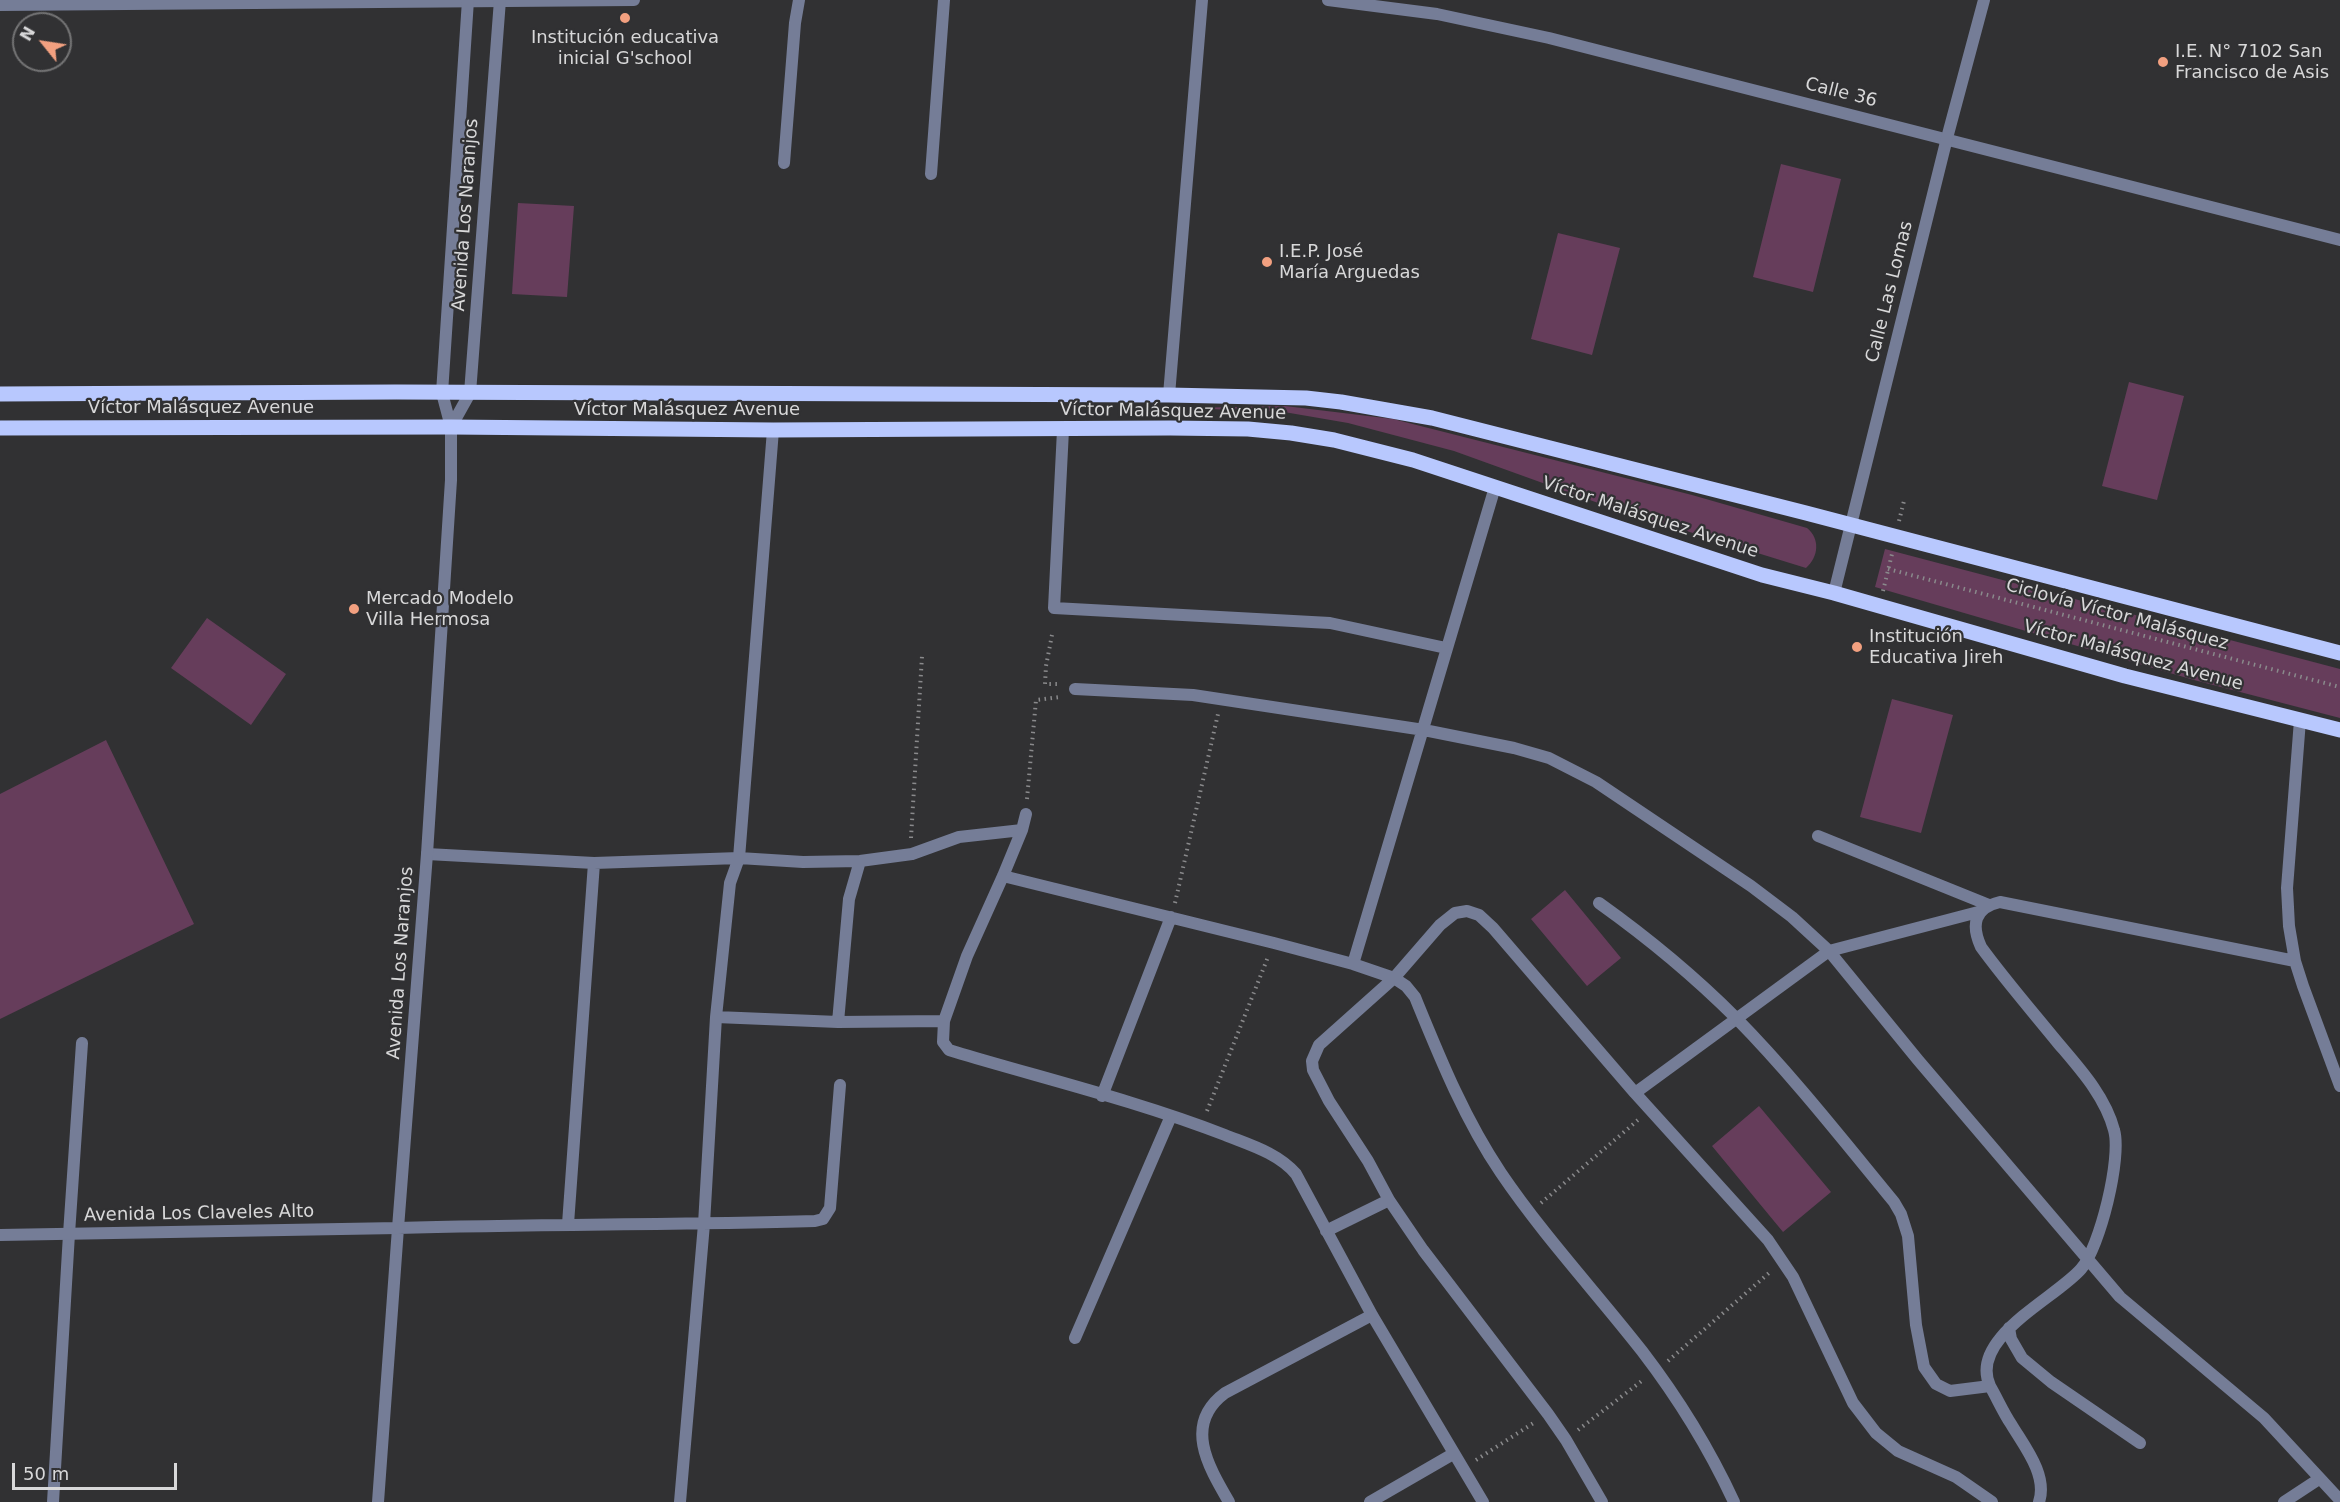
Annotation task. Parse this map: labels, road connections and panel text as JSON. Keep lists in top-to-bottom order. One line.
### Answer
{"streets":{"main road":["Víctor Malásquez Avenue"],"street":["Calle 36","Avenida Los Naranjos","Calle Las Lomas","Avenida Los Claveles Alto"],"path":["Ciclovía Víctor Malásquez"]},"crossings":[["Calle 36","Calle Las Lomas"],["Avenida Los Naranjos","Víctor Malásquez Avenue"],["Avenida Los Naranjos","Avenida Los Claveles Alto"],["Calle Las Lomas","Víctor Malásquez Avenue"]],"places":["Institución educativa inicial G'school","I.E. N° 7102 San Francisco de Asis","I.E.P. José María Arguedas","Mercado Modelo Villa Hermosa","Institución Educativa Jireh"],"scale_bar":"50 m","north":"top left"}
